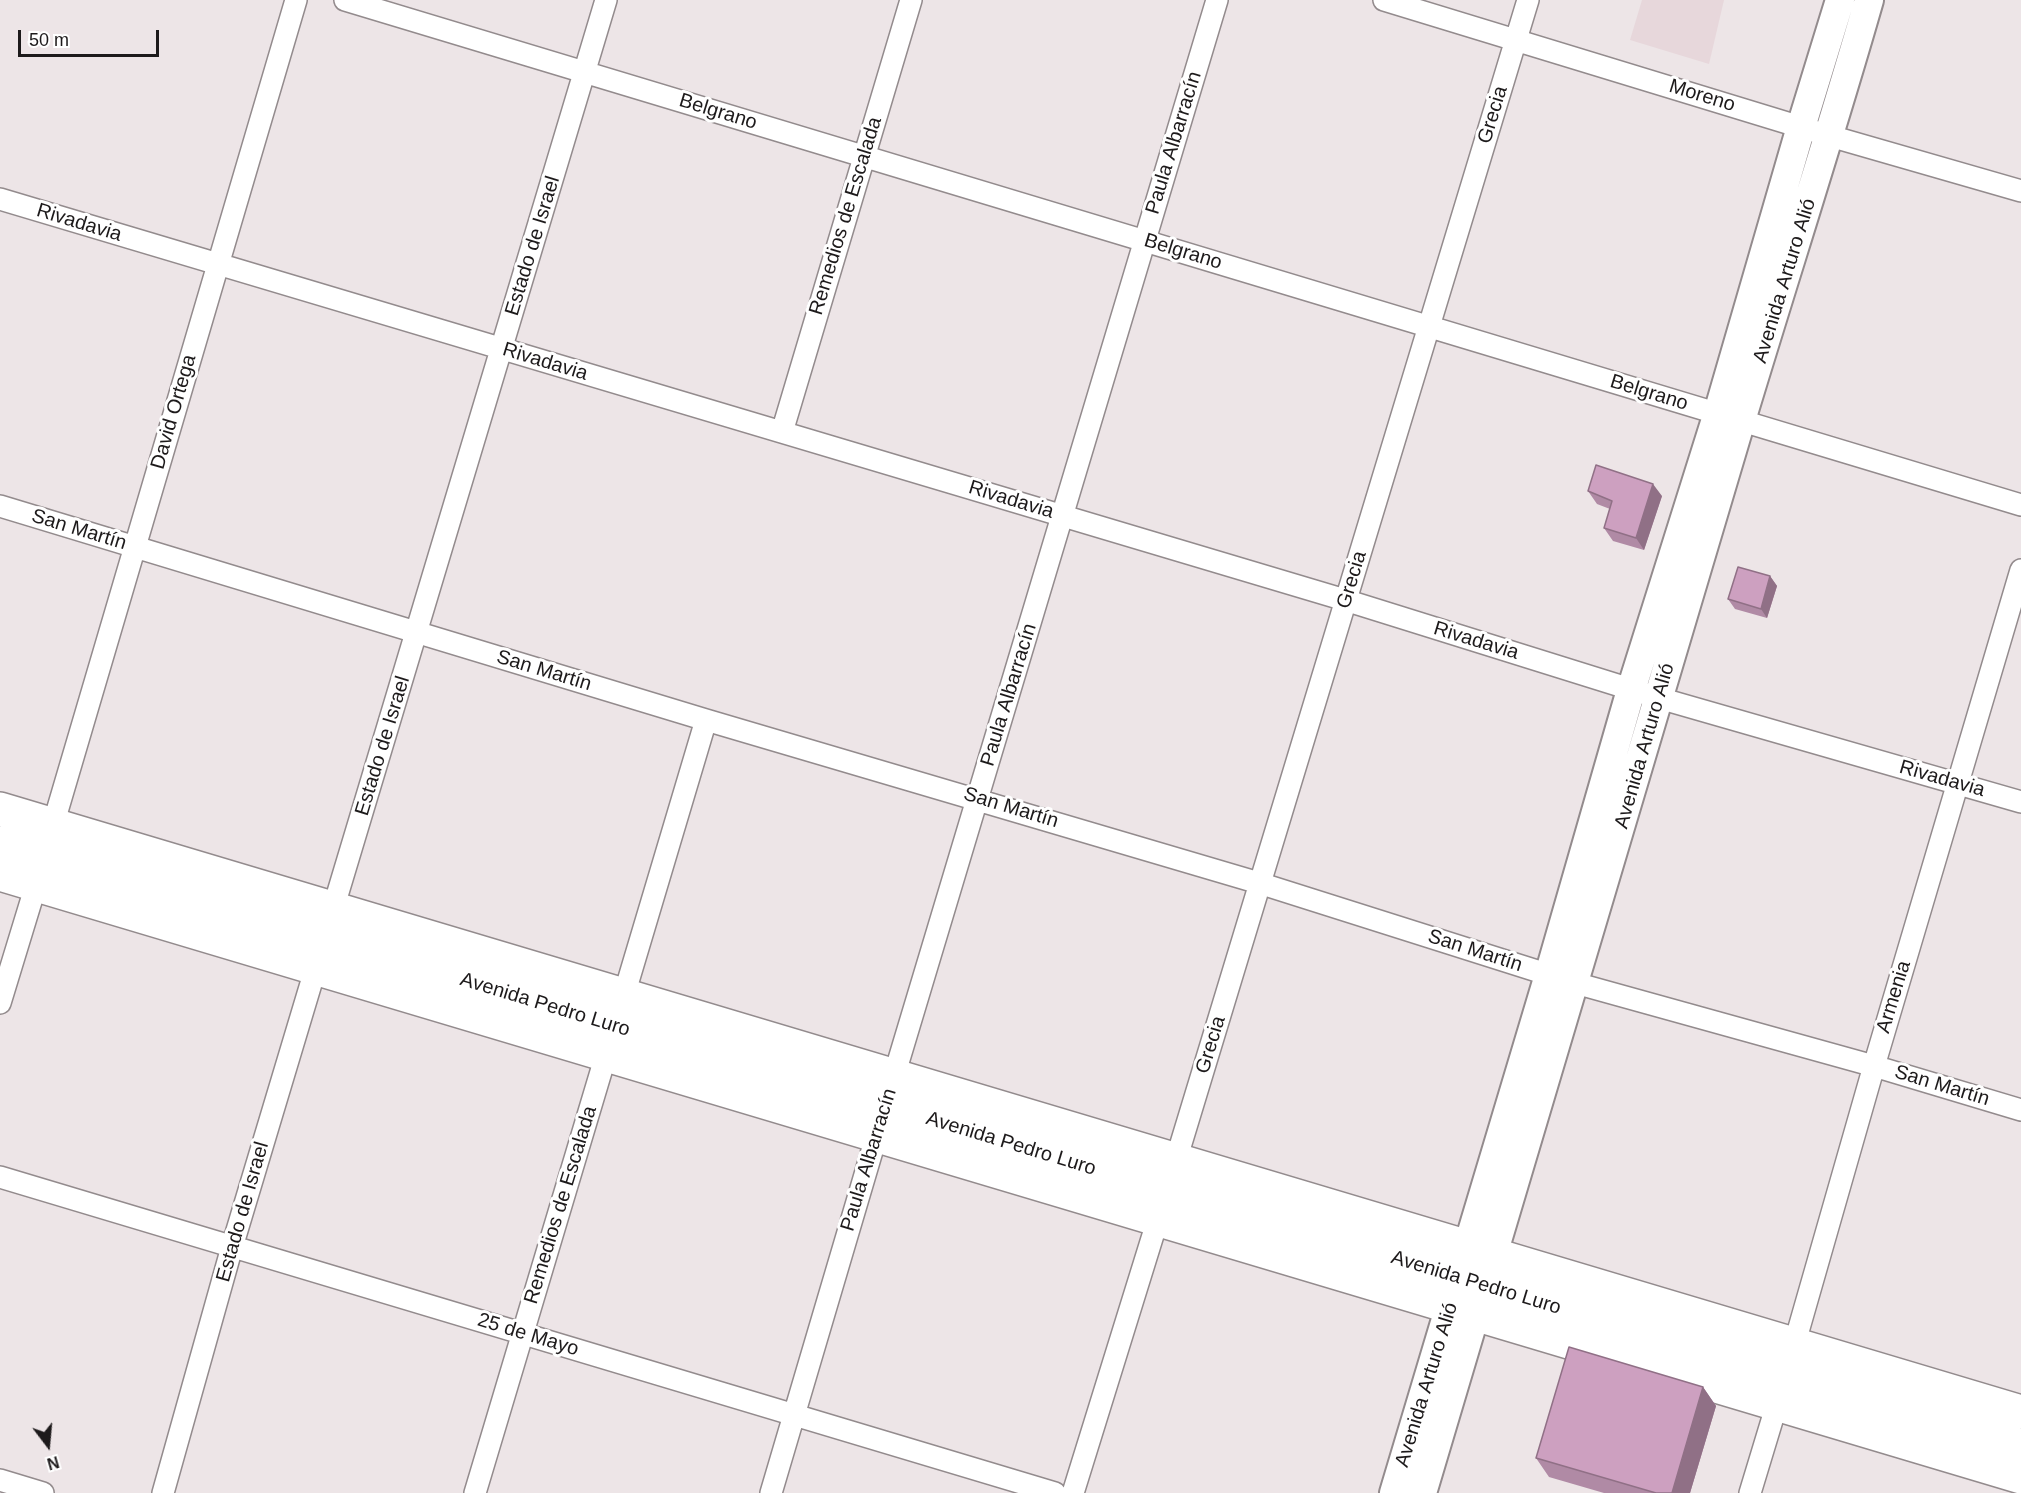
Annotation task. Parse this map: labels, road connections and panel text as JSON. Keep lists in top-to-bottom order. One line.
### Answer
{"streets":{"highway":["Avenida Pedro Luro"],"main road":["Avenida Arturo Alió"],"street":["Moreno","Belgrano","Grecia","Paula Albarracín","Remedios de Escalada","Rivadavia","Estado de Israel","David Ortega","San Martín","Armenia","25 de Mayo"]},"crossings":[["Moreno","Grecia"],["Moreno","Avenida Arturo Alió"],["Belgrano","Grecia"],["Belgrano","Paula Albarracín"],["Belgrano","Remedios de Escalada"],["Belgrano","Estado de Israel"],["Belgrano","Avenida Arturo Alió"],["Grecia","Rivadavia"],["Grecia","San Martín"],["Grecia","Avenida Pedro Luro"],["Paula Albarracín","Rivadavia"],["Paula Albarracín","San Martín"],["Paula Albarracín","Avenida Pedro Luro"],["Paula Albarracín","25 de Mayo"],["Remedios de Escalada","Rivadavia"],["Remedios de Escalada","Avenida Pedro Luro"],["Remedios de Escalada","25 de Mayo"],["Rivadavia","Estado de Israel"],["Rivadavia","Avenida Arturo Alió"],["Rivadavia","David Ortega"],["Rivadavia","Armenia"],["Estado de Israel","San Martín"],["Estado de Israel","Avenida Pedro Luro"],["Estado de Israel","25 de Mayo"],["Avenida Arturo Alió","San Martín"],["Avenida Arturo Alió","Avenida Pedro Luro"],["David Ortega","San Martín"],["David Ortega","Avenida Pedro Luro"],["San Martín","Armenia"],["Armenia","Avenida Pedro Luro"]],"scale_bar":"50 m","north":"bottom"}
